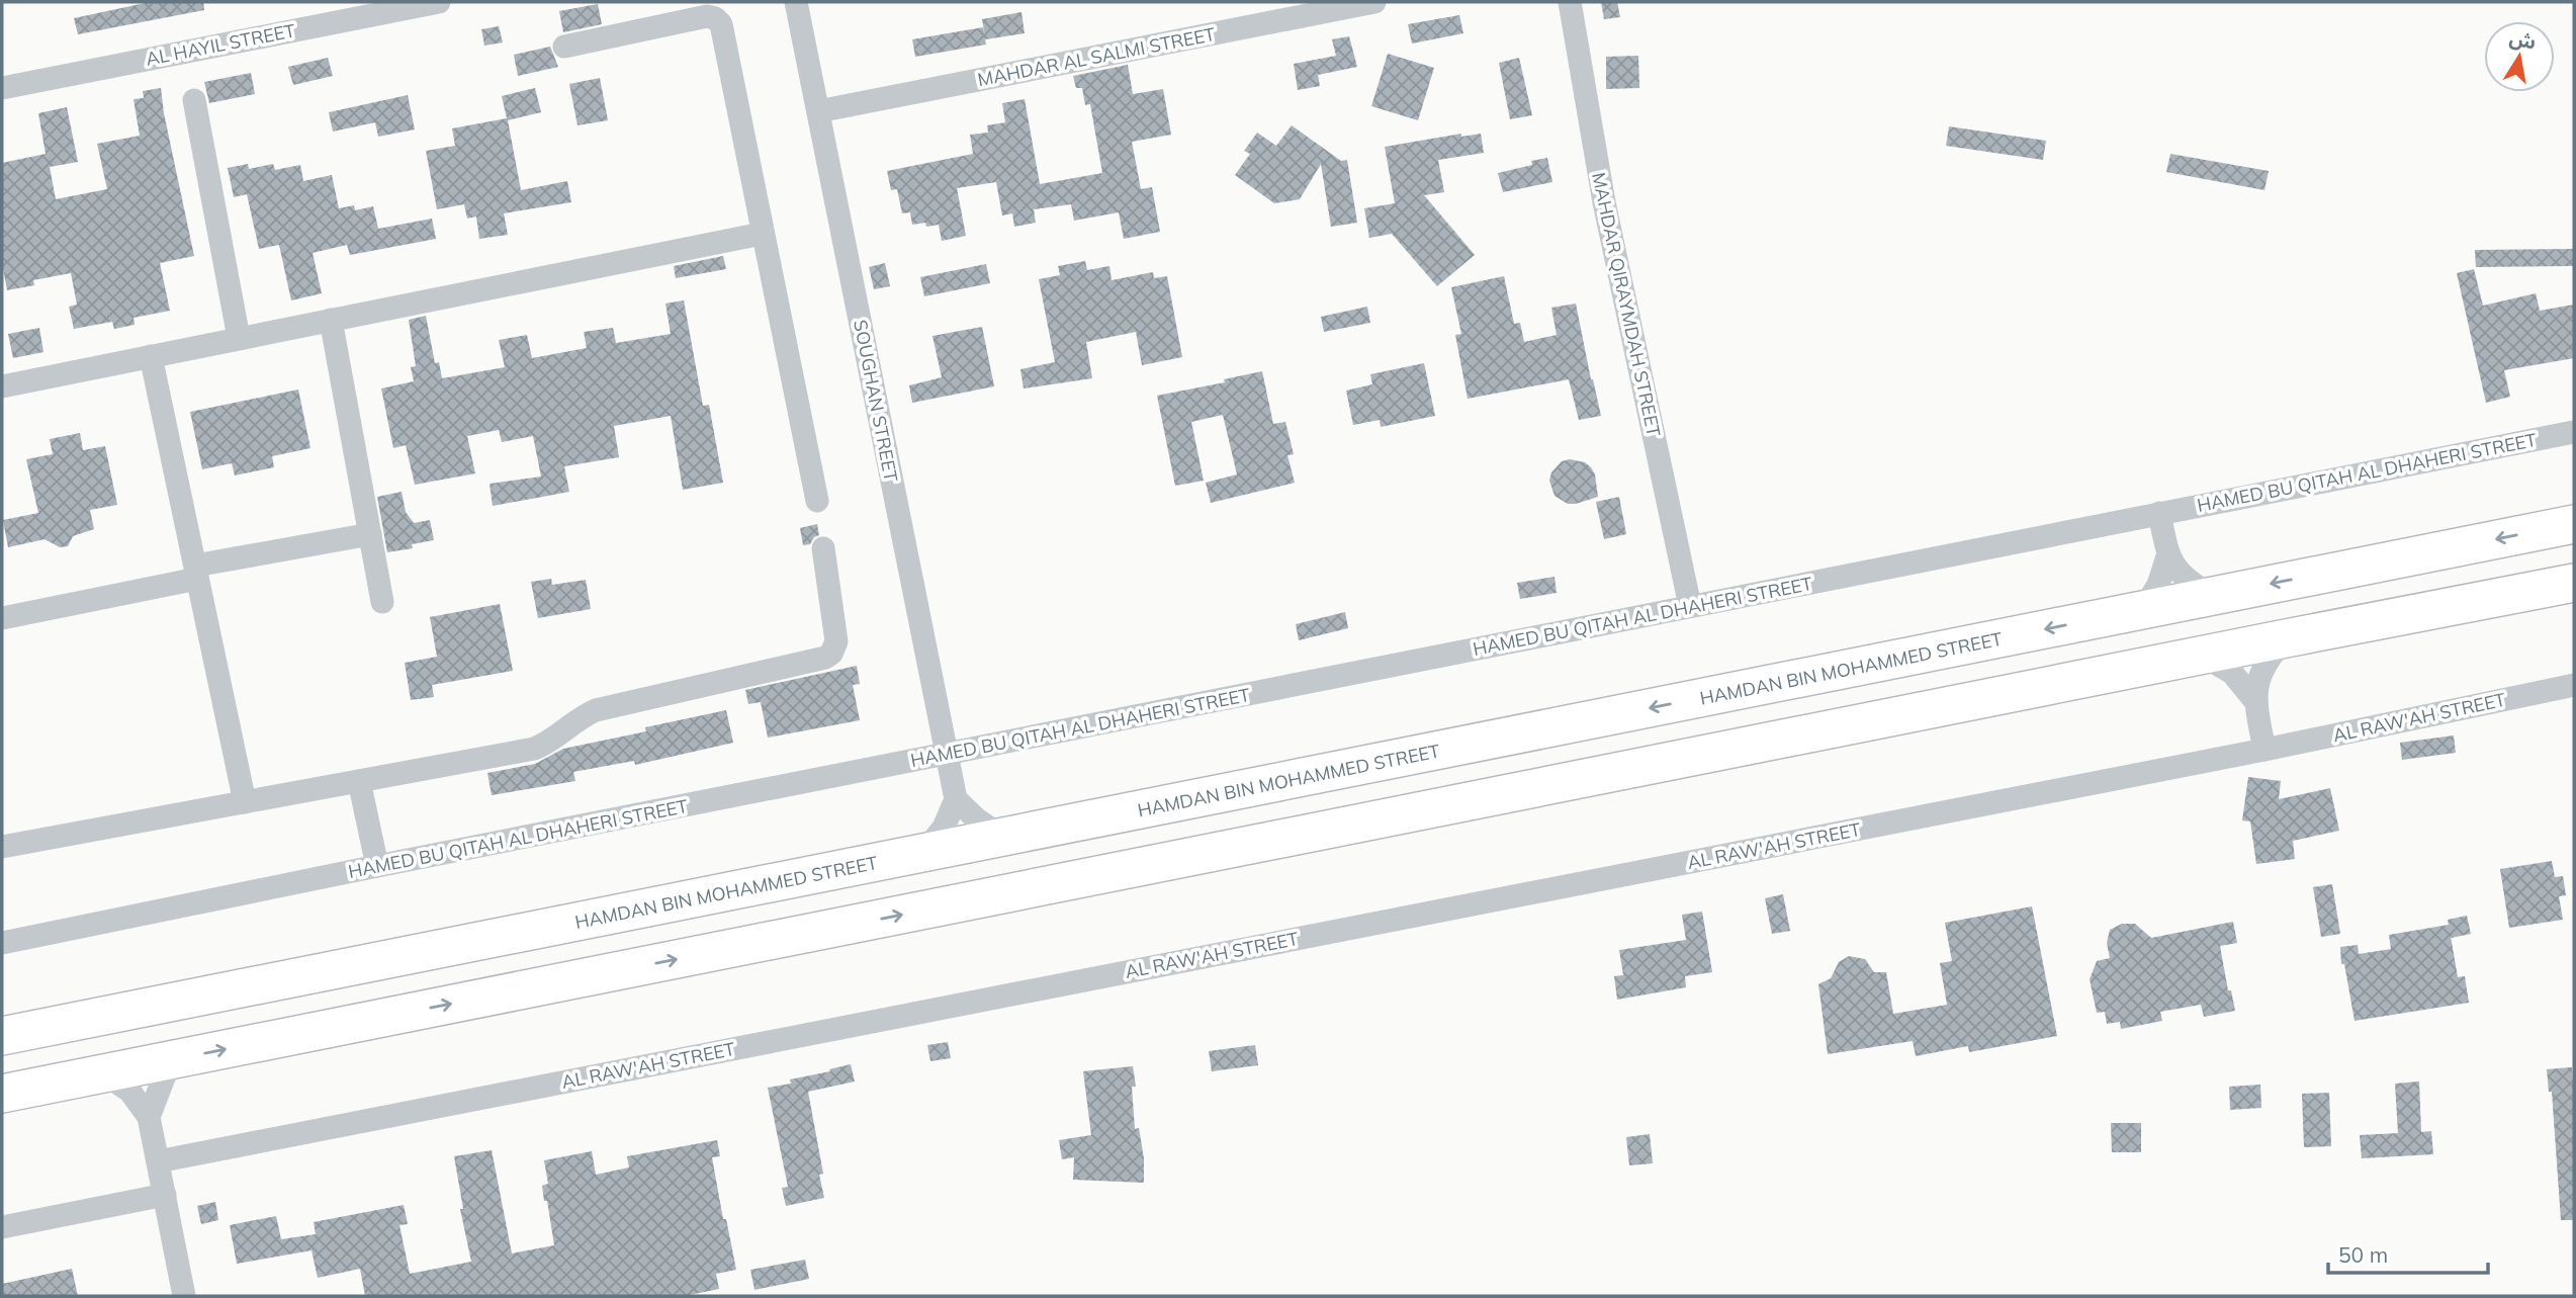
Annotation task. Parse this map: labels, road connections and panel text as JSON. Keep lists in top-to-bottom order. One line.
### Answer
{"streets":{"main road":["HAMDAN BIN MOHAMMED STREET"],"street":["AL HAYIL STREET","MAHDAR AL SALMI STREET","MAHDAR QIRAYMDAH STREET","SOUGHAN STREET","HAMED BU QITAH AL DHAHERI STREET","AL RAW'AH STREET"]},"crossings":[["MAHDAR AL SALMI STREET","SOUGHAN STREET"],["MAHDAR QIRAYMDAH STREET","HAMED BU QITAH AL DHAHERI STREET"],["SOUGHAN STREET","HAMED BU QITAH AL DHAHERI STREET"]],"scale_bar":"50 m","north":"top"}
